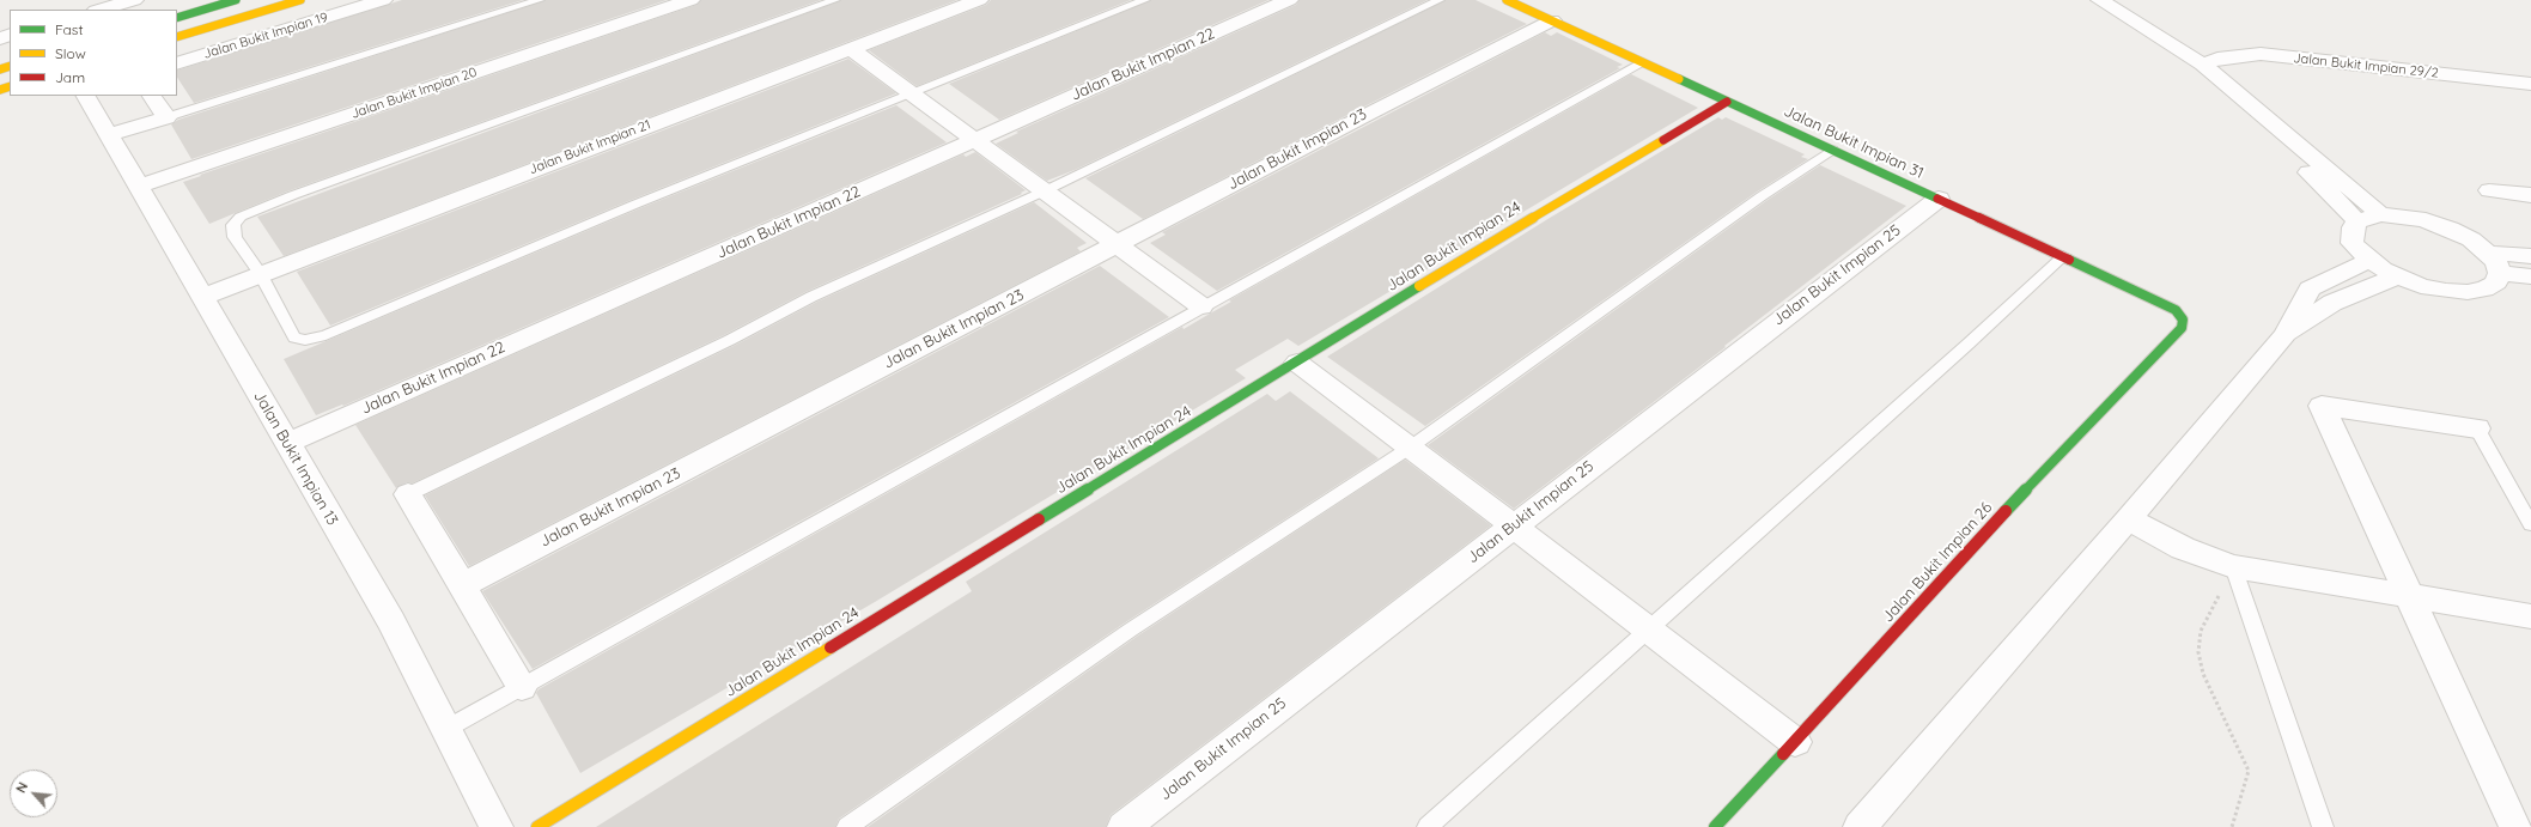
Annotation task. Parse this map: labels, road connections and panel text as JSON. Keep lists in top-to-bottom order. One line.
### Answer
{"streets":{"street":["Jalan Bukit Impian 19","Jalan Bukit Impian 22","Jalan Bukit Impian 29/2","Jalan Bukit Impian 20","Jalan Bukit Impian 31","Jalan Bukit Impian 21","Jalan Bukit Impian 23","Jalan Bukit Impian 24","Jalan Bukit Impian 25","Jalan Bukit Impian 13","Jalan Bukit Impian 26"]},"crossings":[["Jalan Bukit Impian 22","Jalan Bukit Impian 13"],["Jalan Bukit Impian 20","Jalan Bukit Impian 13"],["Jalan Bukit Impian 31","Jalan Bukit Impian 23"],["Jalan Bukit Impian 31","Jalan Bukit Impian 24"],["Jalan Bukit Impian 31","Jalan Bukit Impian 25"],["Jalan Bukit Impian 31","Jalan Bukit Impian 26"],["Jalan Bukit Impian 21","Jalan Bukit Impian 13"]],"legend":["Fast","Slow","Jam"],"north":"top left"}
